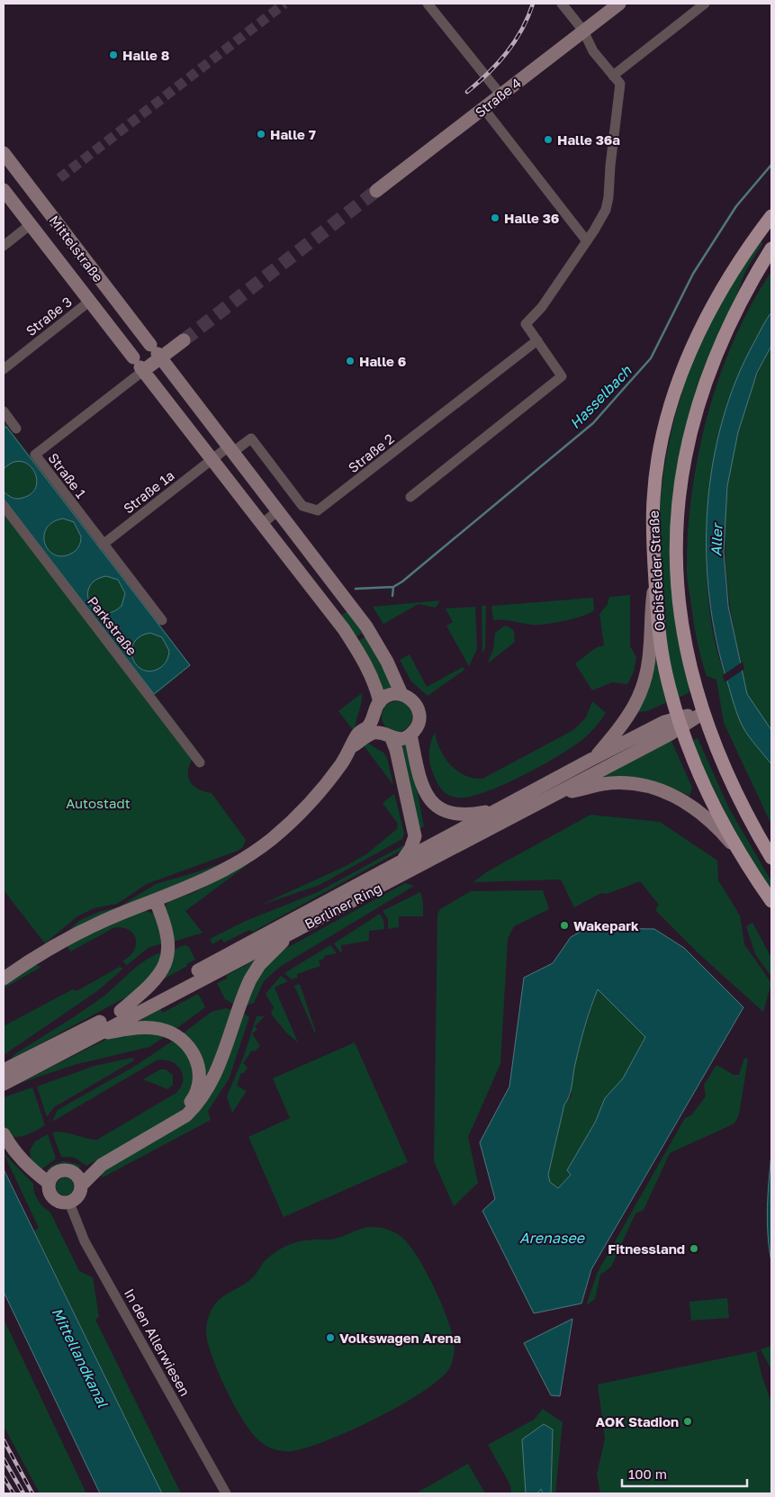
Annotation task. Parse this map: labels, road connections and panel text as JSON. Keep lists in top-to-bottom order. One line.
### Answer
{"streets":{"main road":["Straße 4","Mittelstraße","Oebisfelder Straße","Berliner Ring"],"street":["Straße 3","Straße 2","Straße 1","Straße 1a","Parkstraße","In den Allerwiesen"]},"crossings":[["Mittelstraße","Straße 3"],["Mittelstraße","Straße 2"],["Mittelstraße","Straße 1"],["Mittelstraße","Straße 1a"],["Straße 2","Straße 1a"],["Straße 1","Straße 1a"],["Oebisfelder Straße","Berliner Ring"]],"water":["Hasselbach","Aller","Arenasee","Mittellandkanal"],"parks":["Autostadt"],"places":["Halle 8","Halle 7","Halle 36a","Halle 36","Halle 6","Wakepark","Fitnessland","Volkswagen Arena","AOK Stadion"],"scale_bar":"100 m"}
